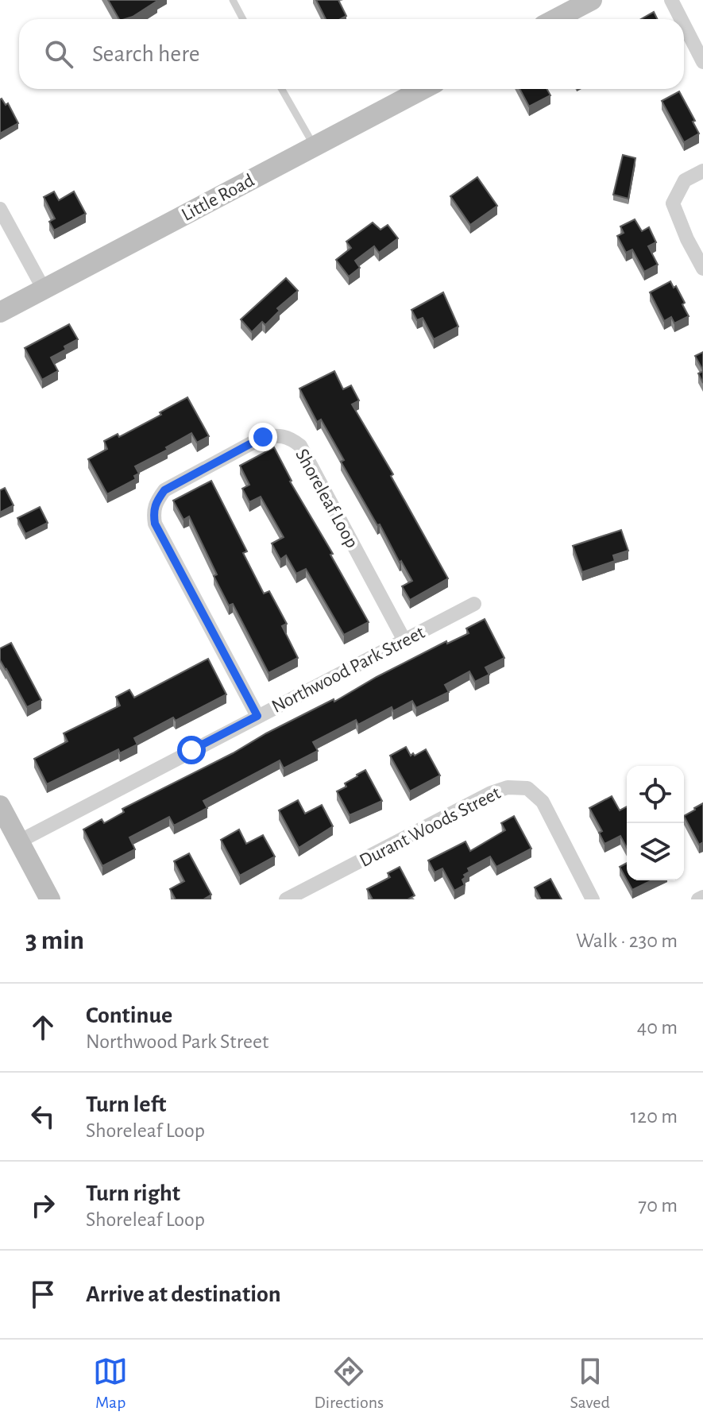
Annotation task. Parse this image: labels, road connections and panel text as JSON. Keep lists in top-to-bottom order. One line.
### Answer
{"streets":{"street":["Little Road","Shoreleaf Loop","Northwood Park Street","Durant Woods Street"]},"crossings":[["Shoreleaf Loop","Northwood Park Street"]],"page":{"search":"Search here","heading":["3 min","Walk · 230 m"],"list":[["Continue","Northwood Park Street","40 m"],["Turn left","Shoreleaf Loop","120 m"],["Turn right","Shoreleaf Loop","70 m"],"Arrive at destination"],"nav":["Map","Directions","Saved"]}}
